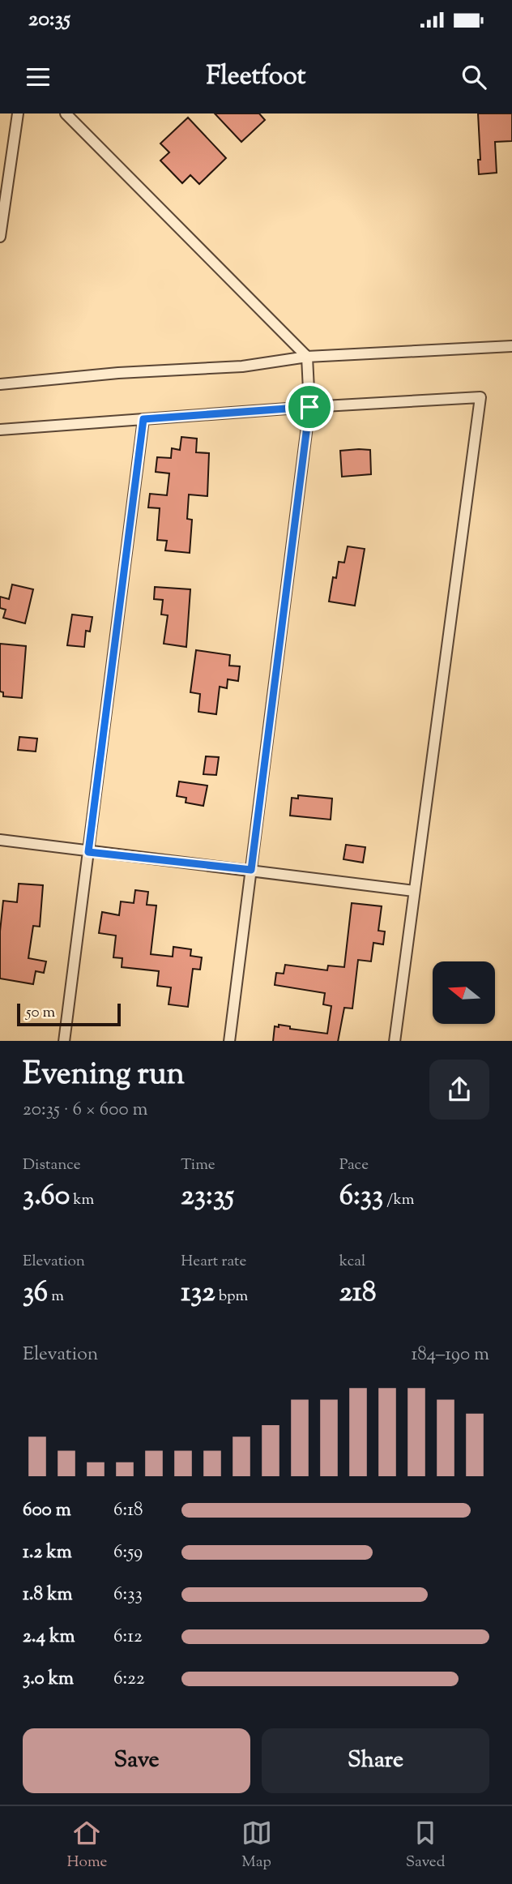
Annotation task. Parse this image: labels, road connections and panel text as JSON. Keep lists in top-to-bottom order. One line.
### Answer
{"scale_bar":"50 m","north":"left","page":{"status":"20:35","header":"Fleetfoot","scale":"50 m","heading":["Evening run","20:35 · 6 × 600 m"],"stats":[["Distance","3.60 km"],["Time","23:35"],["Pace","6:33 /km"],["Elevation","36 m"],["Heart rate","132 bpm"],["kcal","218"]],"chart":["Elevation","184–190 m"],"list":[{"name":"600 m","note":"6:18"},{"name":"1.2 km","note":"6:59"},{"name":"1.8 km","note":"6:33"},{"name":"2.4 km","note":"6:12"},{"name":"3.0 km","note":"6:22"}],"buttons":["Save","Share"],"tabs":["Home","Map","Saved"]}}
